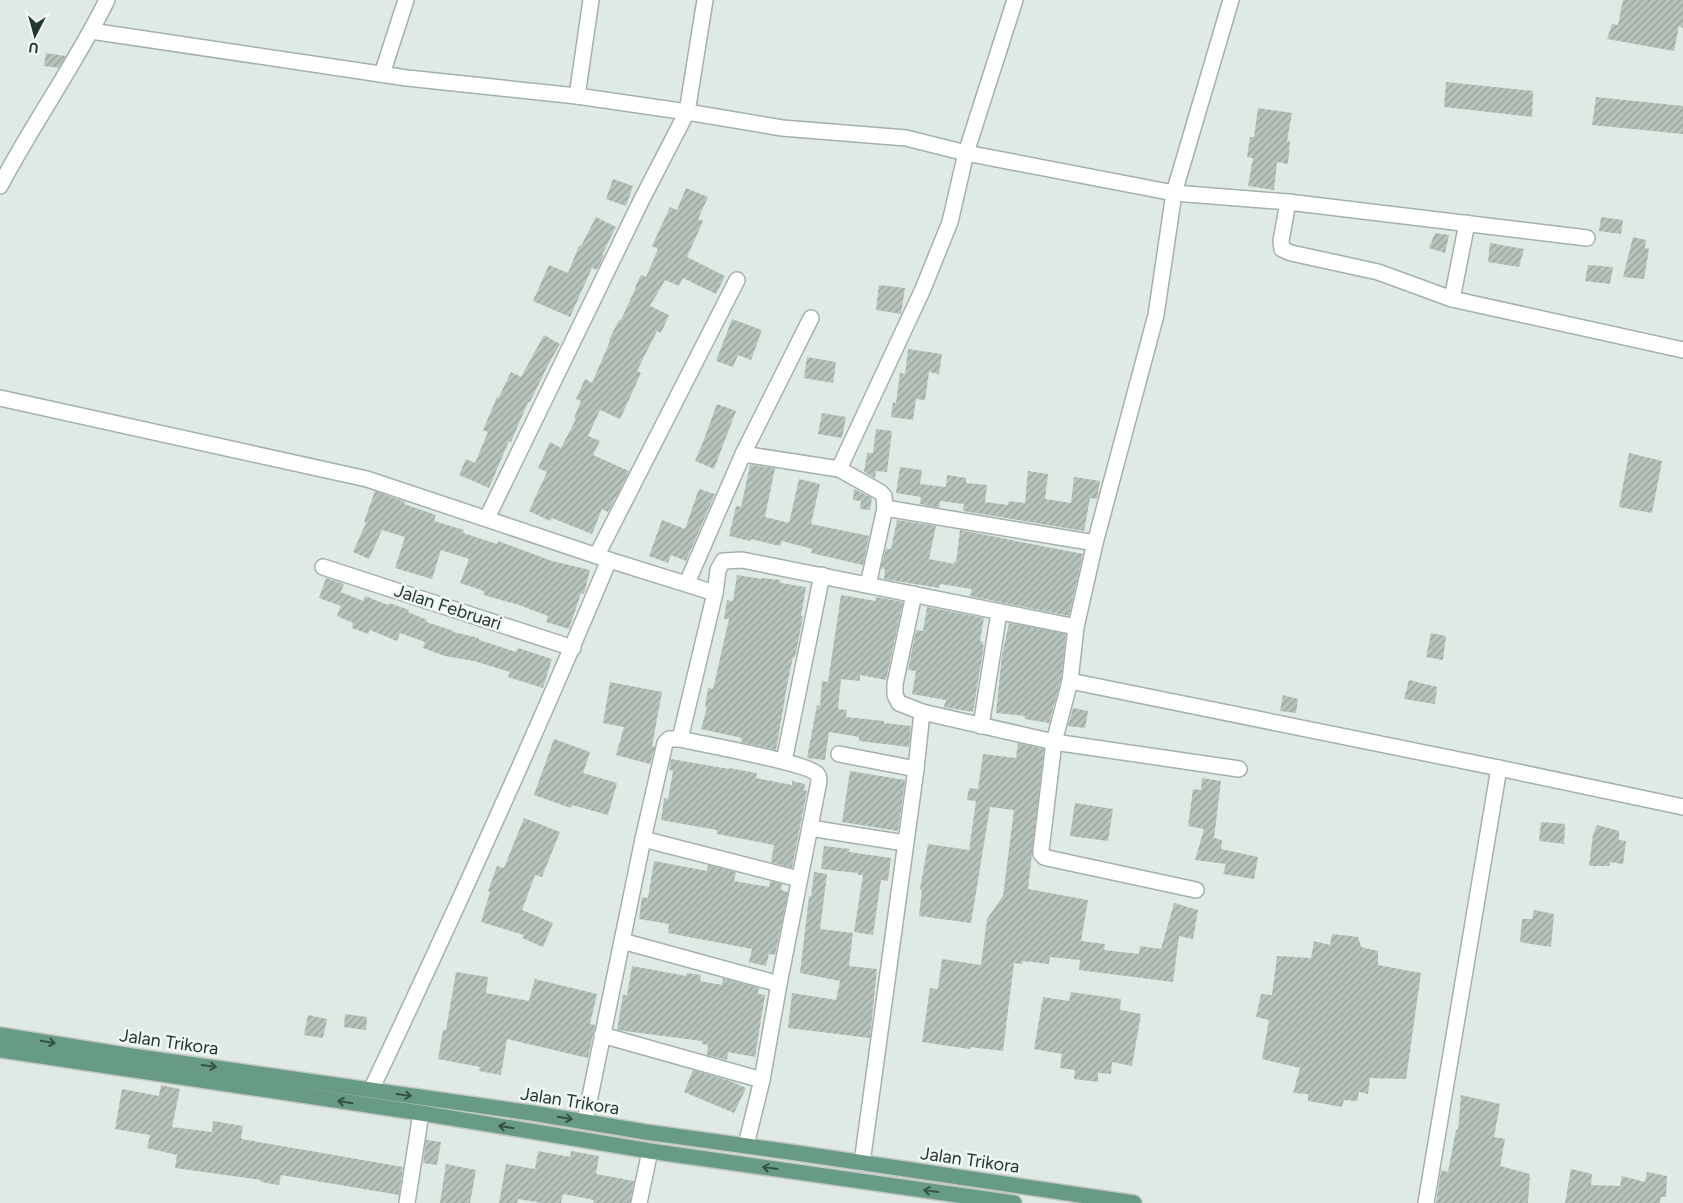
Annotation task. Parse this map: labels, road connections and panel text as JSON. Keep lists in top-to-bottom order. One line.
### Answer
{"streets":{"main road":["Jalan Trikora"],"street":["Jalan Februari"]},"north":"bottom"}
